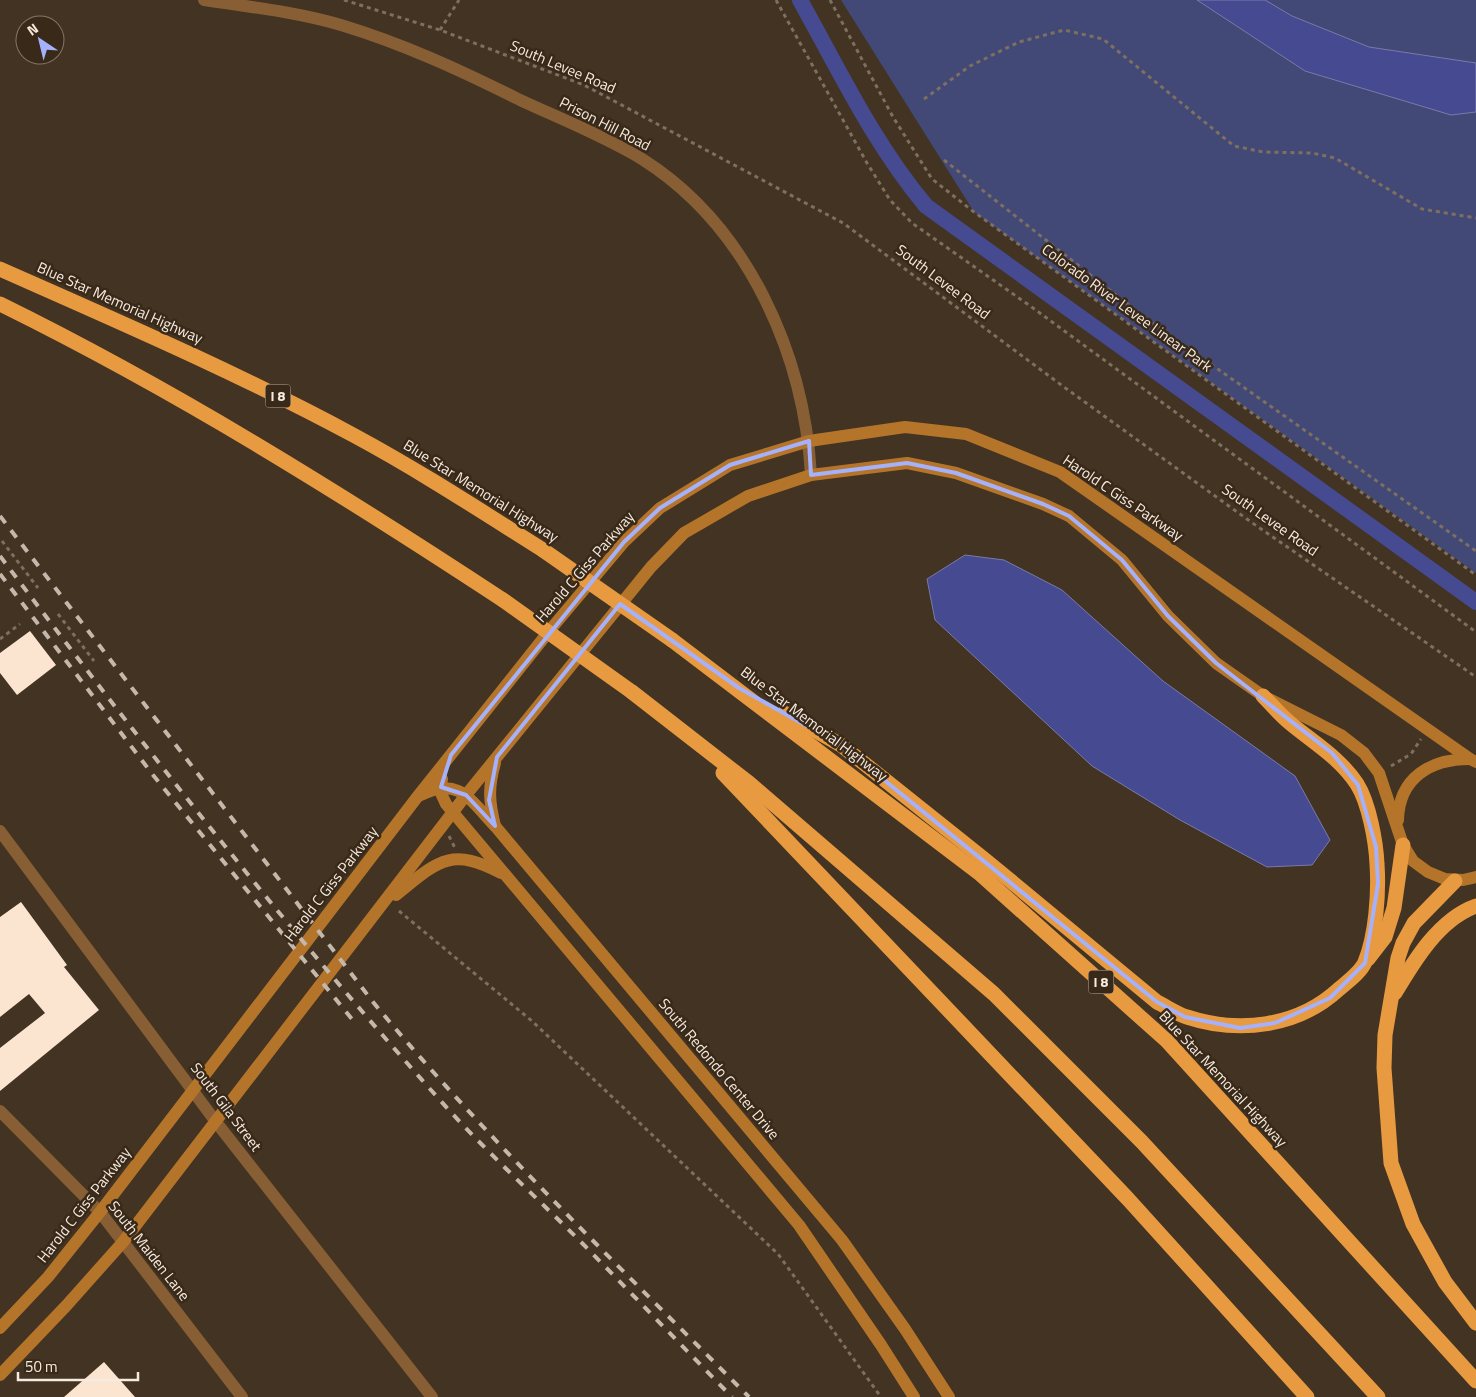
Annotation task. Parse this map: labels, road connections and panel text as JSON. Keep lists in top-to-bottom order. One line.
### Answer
{"streets":{"highway":["Blue Star Memorial Highway","I 8"],"main road":["Harold C Giss Parkway","South Redondo Center Drive"],"street":["Prison Hill Road","South Gila Street","South Maiden Lane"],"path":["South Levee Road","Colorado River Levee Linear Park"]},"crossings":[["Prison Hill Road","Harold C Giss Parkway"],["Harold C Giss Parkway","South Redondo Center Drive"],["Harold C Giss Parkway","South Gila Street"],["Harold C Giss Parkway","South Maiden Lane"]],"scale_bar":"50 m","north":"top left"}
